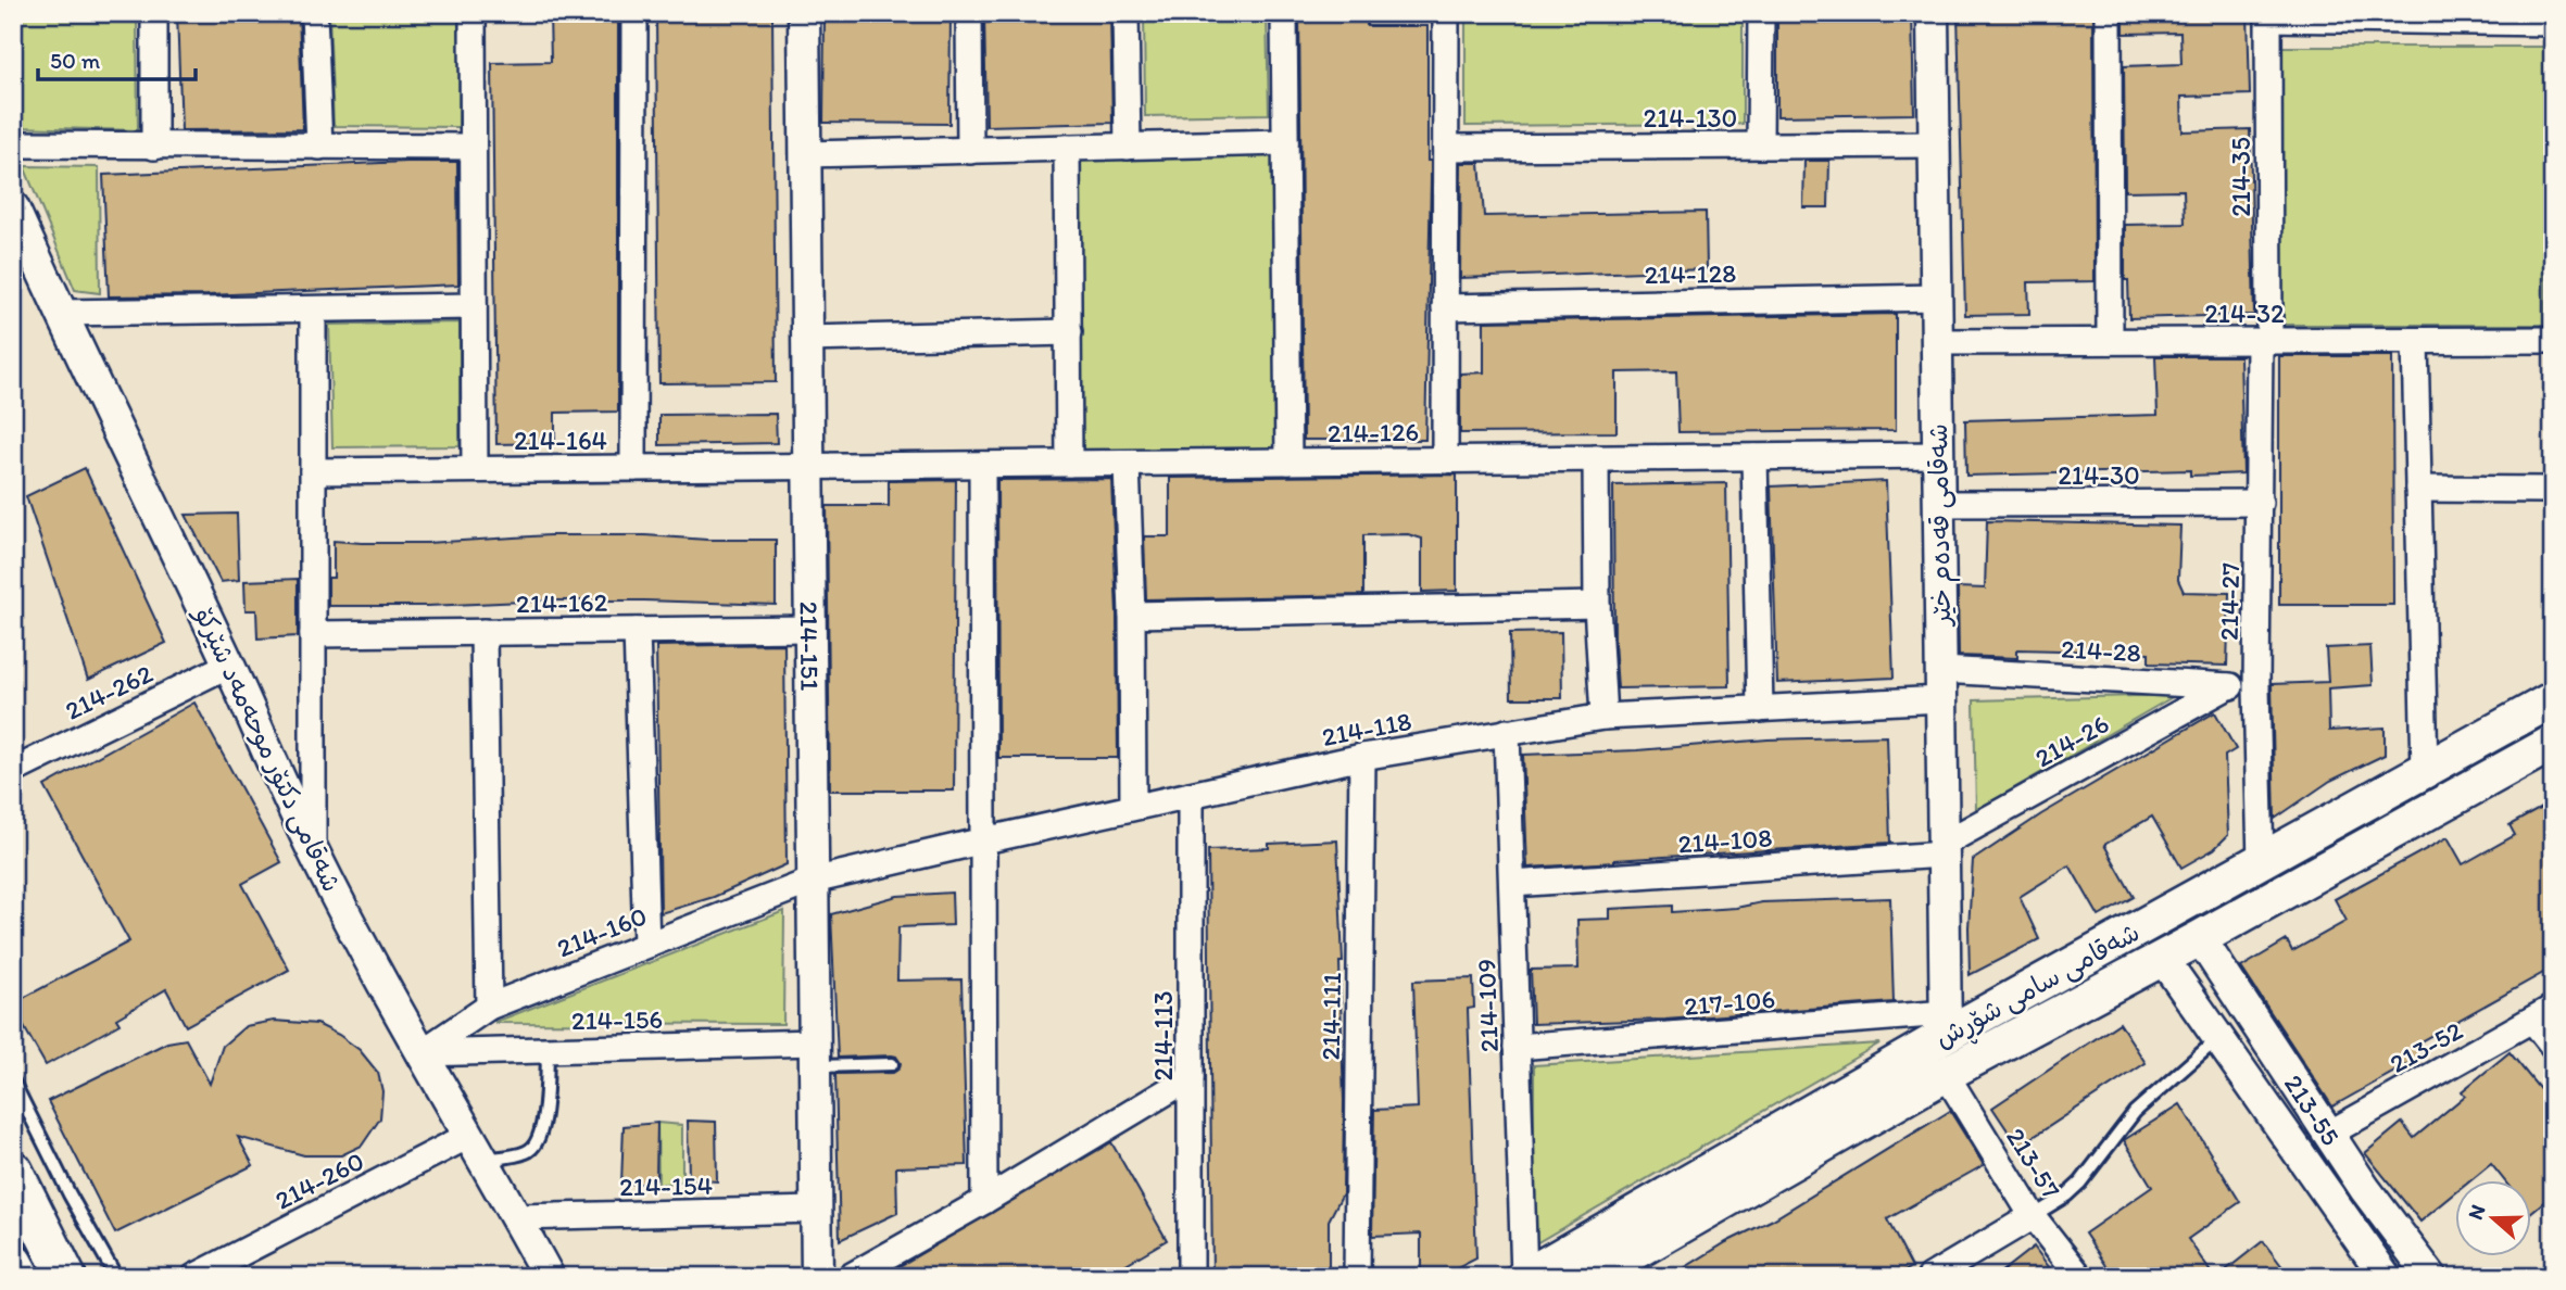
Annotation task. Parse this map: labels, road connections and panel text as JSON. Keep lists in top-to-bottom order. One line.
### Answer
{"streets":{"main road":["شەقامی سامی شۆڕش"],"street":["214-130","214-35","214-128","214-32","214-126","214-164","214-30","شەقامی قەدەم خێر","214-27","214-162","214-151","214-28","214-262","214-118","214-26","شەقامی دکتۆر موحەمەد شێرکۆ","214-108","214-160","217-106","214-109","214-111","214-156","214-113","213-52","213-55","213-57","214-260","214-154"]},"crossings":[["214-130","شەقامی قەدەم خێر"],["214-35","214-32"],["214-35","214-27"],["214-128","شەقامی قەدەم خێر"],["214-32","شەقامی قەدەم خێر"],["214-32","214-27"],["214-126","214-164"],["214-126","شەقامی قەدەم خێر"],["214-126","214-151"],["214-164","214-151"],["214-30","شەقامی قەدەم خێر"],["214-30","214-27"],["شەقامی قەدەم خێر","214-28"],["شەقامی قەدەم خێر","214-118"],["شەقامی قەدەم خێر","214-26"],["شەقامی قەدەم خێر","214-108"],["شەقامی قەدەم خێر","شەقامی سامی شۆڕش"],["شەقامی قەدەم خێر","217-106"],["214-27","214-28"],["214-27","شەقامی سامی شۆڕش"],["214-162","214-151"],["214-151","214-118"],["214-151","214-160"],["214-151","214-156"],["214-151","214-154"],["214-28","214-118"],["214-28","214-26"],["214-262","شەقامی دکتۆر موحەمەد شێرکۆ"],["214-118","214-160"],["214-118","214-109"],["214-118","214-111"],["214-118","214-113"],["214-26","214-108"],["شەقامی دکتۆر موحەمەد شێرکۆ","214-160"],["شەقامی دکتۆر موحەمەد شێرکۆ","214-156"],["شەقامی دکتۆر موحەمەد شێرکۆ","214-260"],["شەقامی دکتۆر موحەمەد شێرکۆ","214-154"],["214-108","214-109"],["214-160","214-156"],["شەقامی سامی شۆڕش","217-106"],["شەقامی سامی شۆڕش","214-109"],["شەقامی سامی شۆڕش","213-55"],["شەقامی سامی شۆڕش","213-57"],["217-106","214-109"],["213-52","213-55"]],"scale_bar":"50 m","north":"left"}
